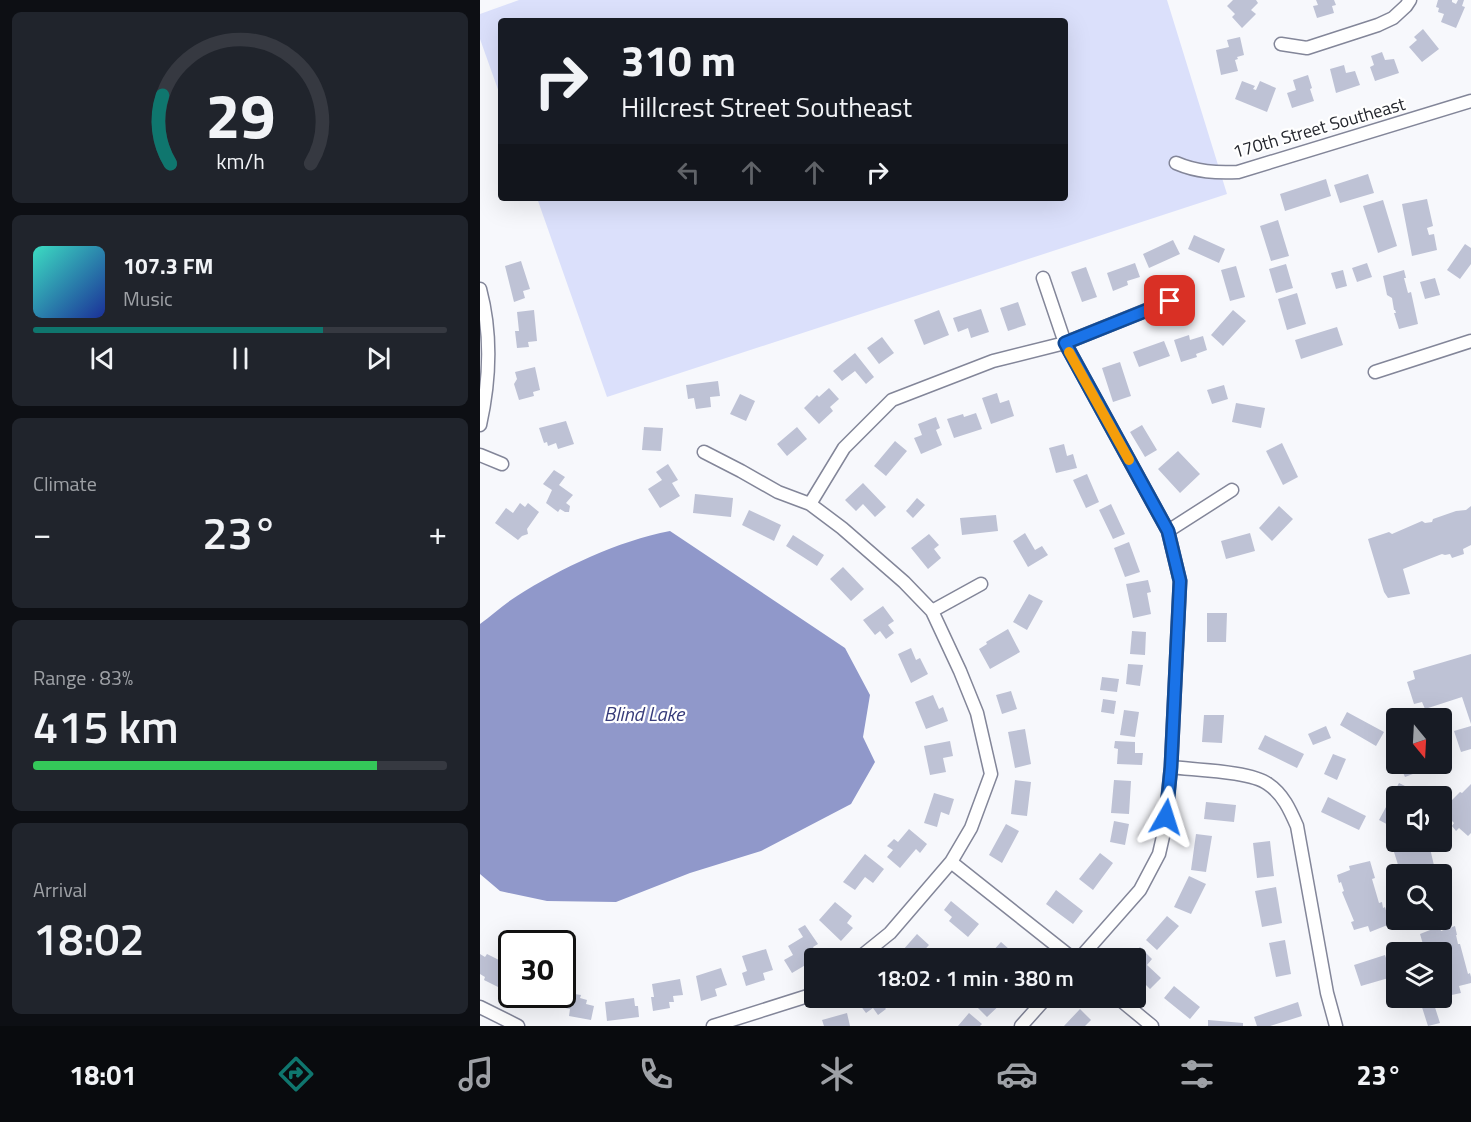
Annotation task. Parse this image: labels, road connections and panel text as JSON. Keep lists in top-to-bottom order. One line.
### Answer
{"streets":{"street":["170th Street Southeast"]},"water":["Blind Lake"],"north":"bottom","page":{"turn":["310 m","Hillcrest Street Southeast"],"song":["107.3 FM","Music"],"tile":["Climate",["Range · 83%","415 km"],["Arrival","18:02"]],"heat":["−","23°","+"],"limit":"30","trip":"18:02 · 1 min · 380 m","tabs":["18:01","23°"],"gauge":["29","km/h"]}}
